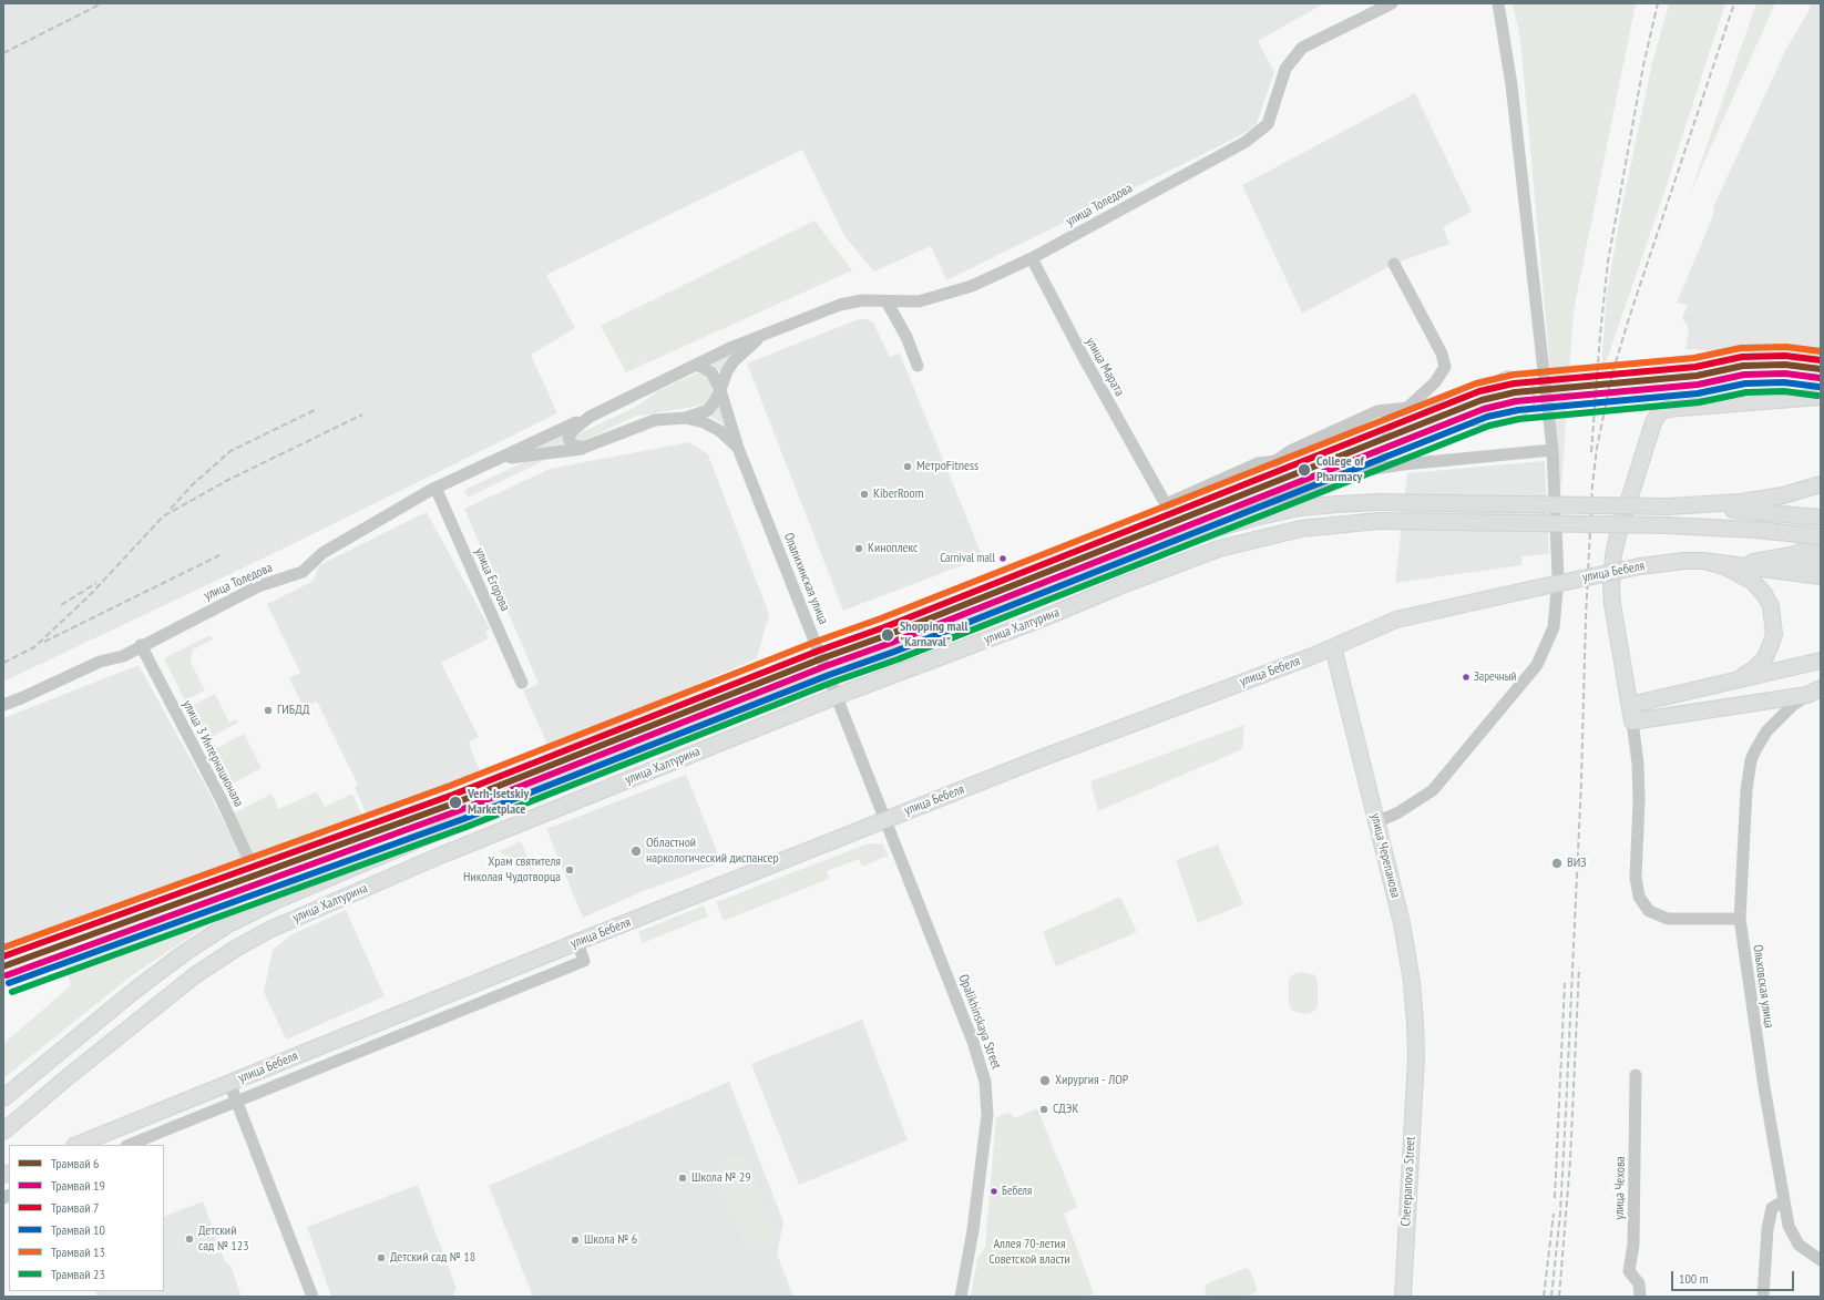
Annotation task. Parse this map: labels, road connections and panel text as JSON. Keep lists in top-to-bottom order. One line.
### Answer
{"streets":{"main road":["улица Бебеля","улица Халтурина","улица Черепанова"],"street":["улица Толедова","улица Марата","Опалихинская улица","улица Егорова","улица 3 Интернационала","Ольховская улица","Opalikhinskaya Street","улица Чехова"]},"crossings":[["улица Толедова","улица Марата"],["улица Толедова","Опалихинская улица"],["улица Толедова","улица Егорова"],["улица Толедова","улица 3 Интернационала"],["улица Бебеля","Опалихинская улица"],["улица Бебеля","улица Черепанова"],["улица Бебеля","Opalikhinskaya Street"],["Опалихинская улица","улица Халтурина"],["Опалихинская улица","Opalikhinskaya Street"]],"parks":["Аллея 70-летия Советской власти"],"places":["МетроFitness","College of Pharmacy","KiberRoom","Киноплекс","Carnival mall","Shopping mall \"Karnaval\"","Заречный","ГИБДД","Verh-Isetskiy Marketplace","Областной наркологический диспансер","ВИЗ","Храм святителя Николая Чудотворца","Хирургия - ЛОР","СДЭК","Школа № 29","Бебеля","Детский сад № 123","Школа № 6","Детский сад № 18"],"lines":["tram line 13","tram line 7","tram line 6","tram line 19","tram line 10","tram line 23"],"legend":["Трамвай 6","Трамвай 19","Трамвай 7","Трамвай 10","Трамвай 13","Трамвай 23"],"scale_bar":"100 m"}
